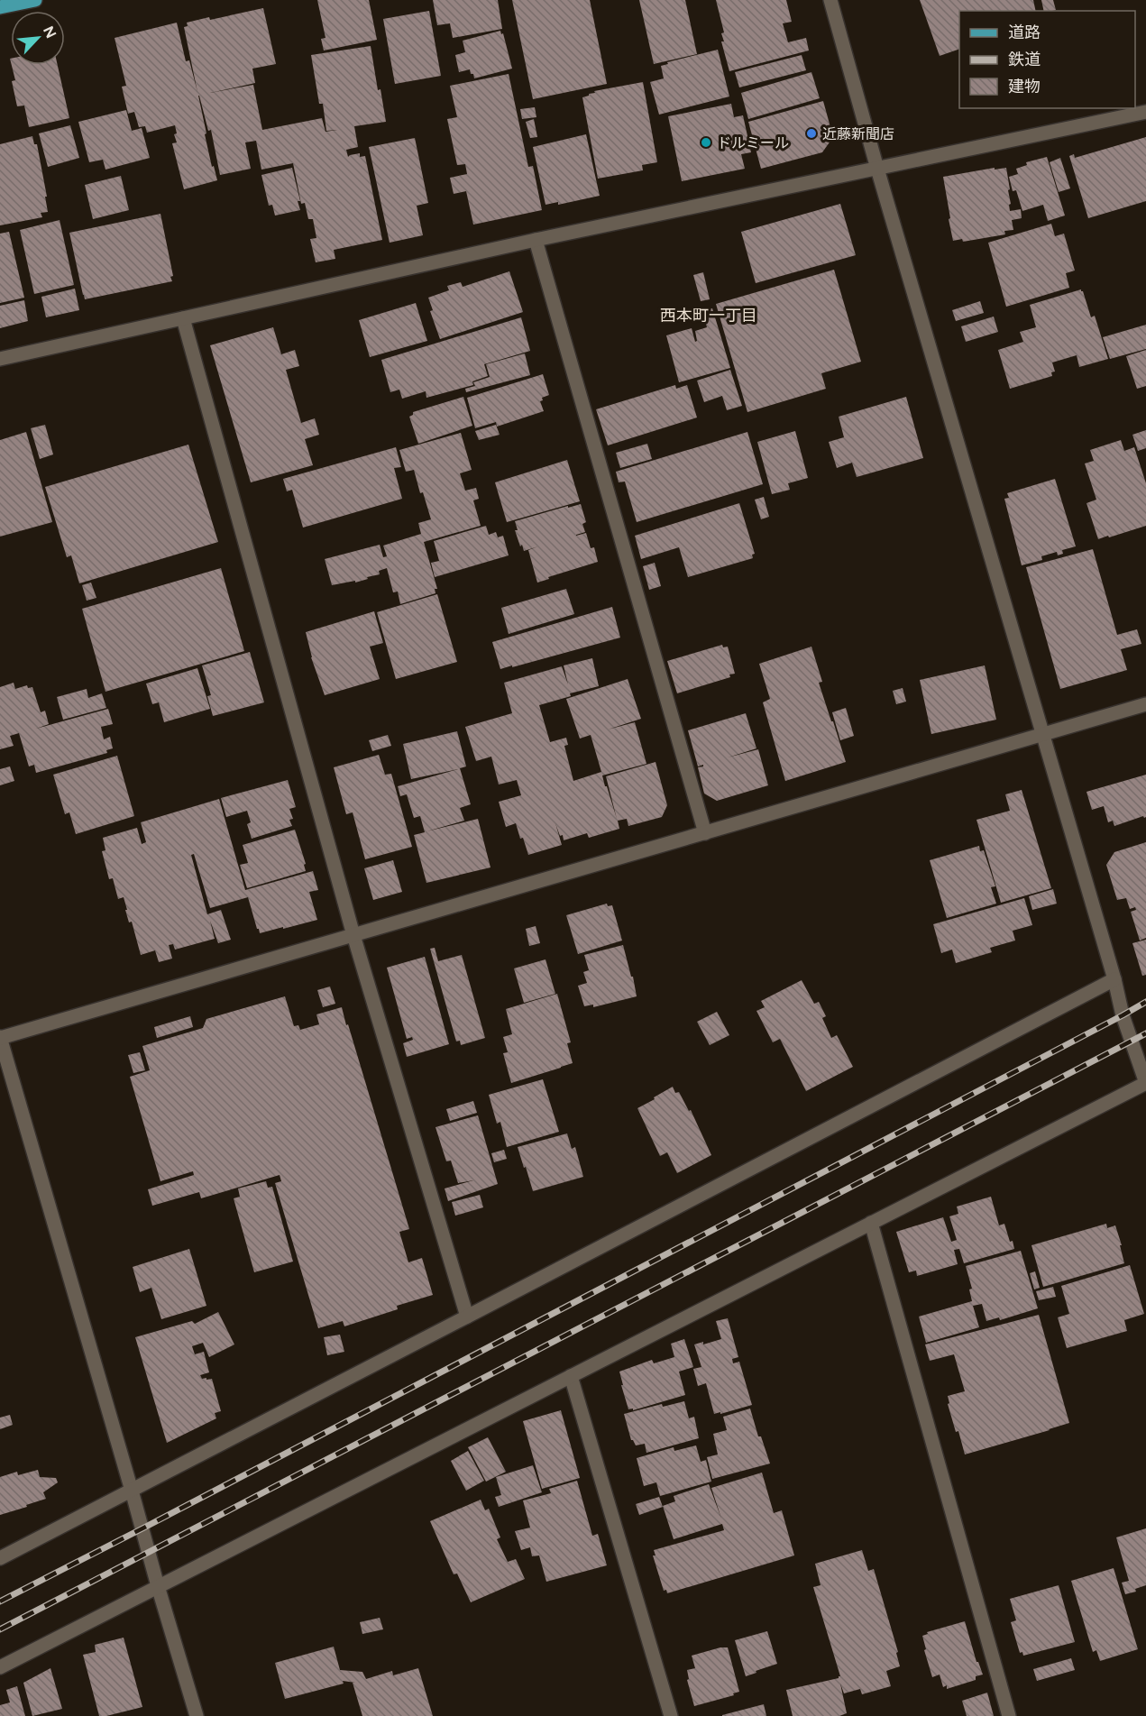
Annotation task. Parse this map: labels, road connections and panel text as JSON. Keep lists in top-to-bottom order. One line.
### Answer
{"districts":["西本町一丁目"],"places":["近藤新聞店","ドルミール"],"legend":["道路","鉄道","建物"],"north":"top right"}
